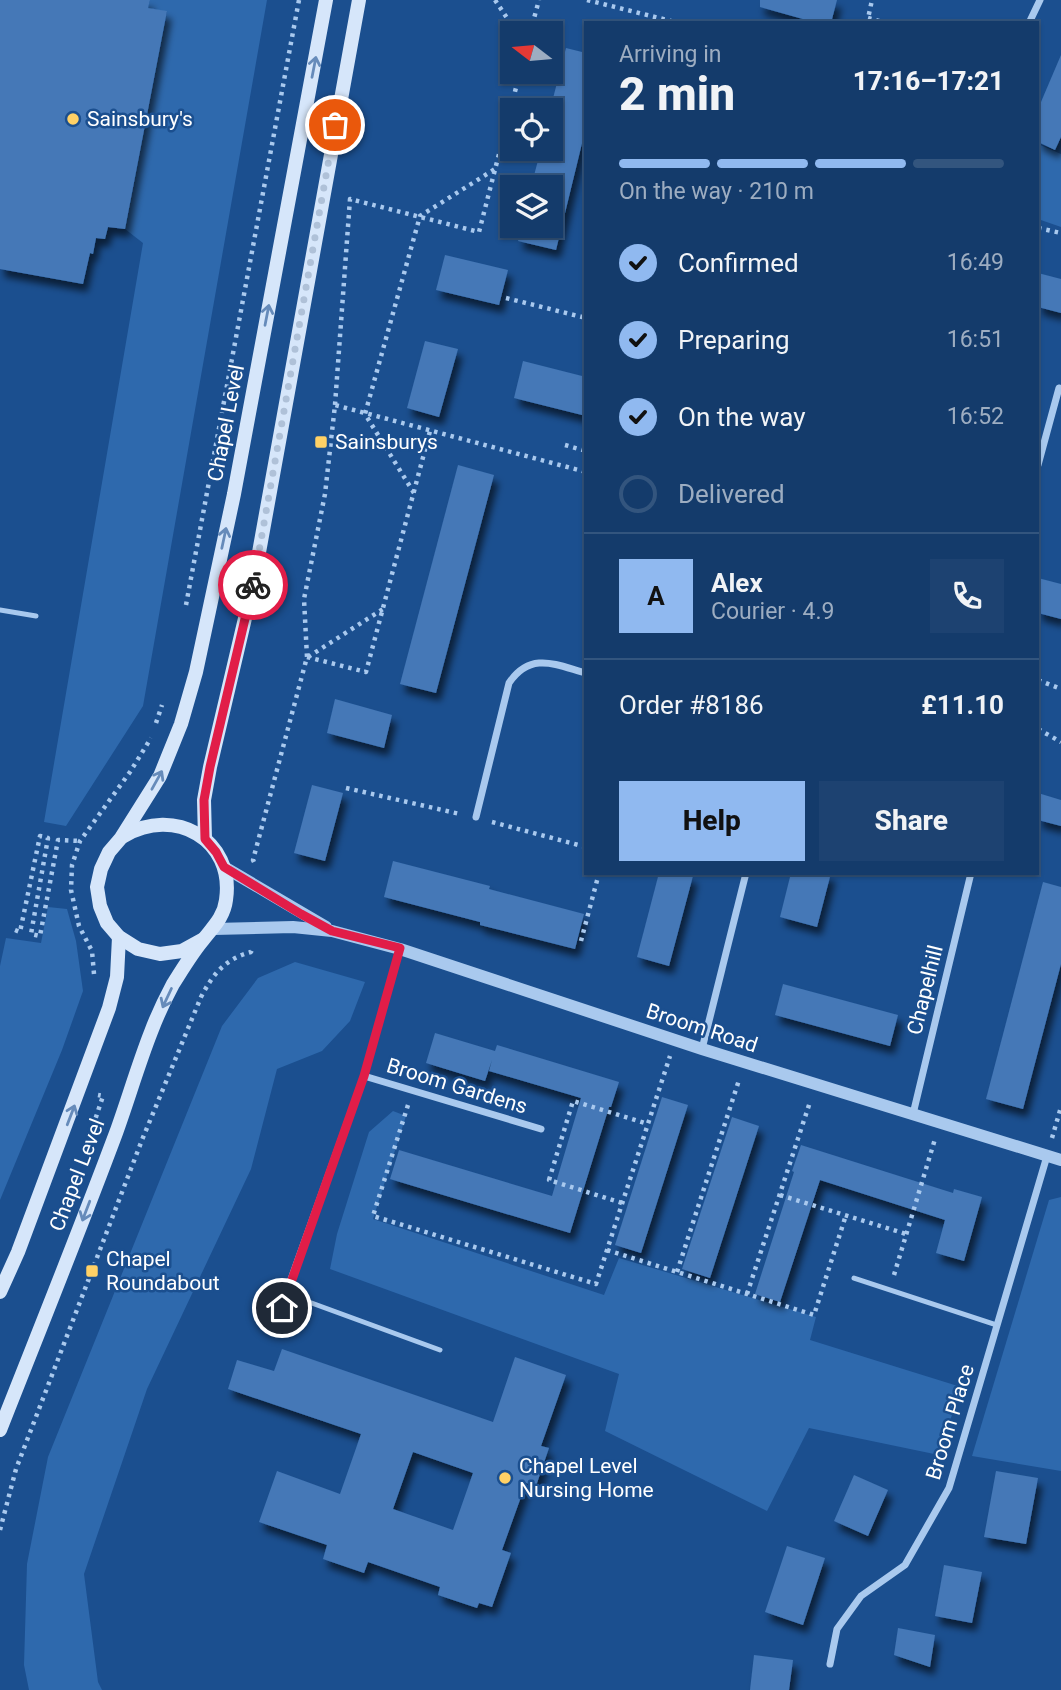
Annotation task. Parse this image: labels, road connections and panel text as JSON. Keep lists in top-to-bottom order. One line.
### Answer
{"streets":{"main road":["Chapel Level"],"street":["Chapelhill","Broom Road","Broom Gardens","Broom Place"]},"crossings":[["Chapel Level","Broom Road"],["Chapelhill","Broom Road"],["Broom Road","Broom Gardens"],["Broom Road","Broom Place"]],"places":{"other":["Sainsbury's","Chapel Level Nursing Home"],"transit":["Sainsburys","Chapel Roundabout"]},"north":"left","page":{"heading":["2 min","Arriving in","17:16–17:21"],"panel":["Alex","Courier · 4.9","Order #8186","£11.10"],"bar":"On the way · 210 m","list":[["Confirmed","16:49"],["Preparing","16:51"],["On the way","16:52"],"Delivered"],"round":"A","buttons":["Help","Share"]}}
